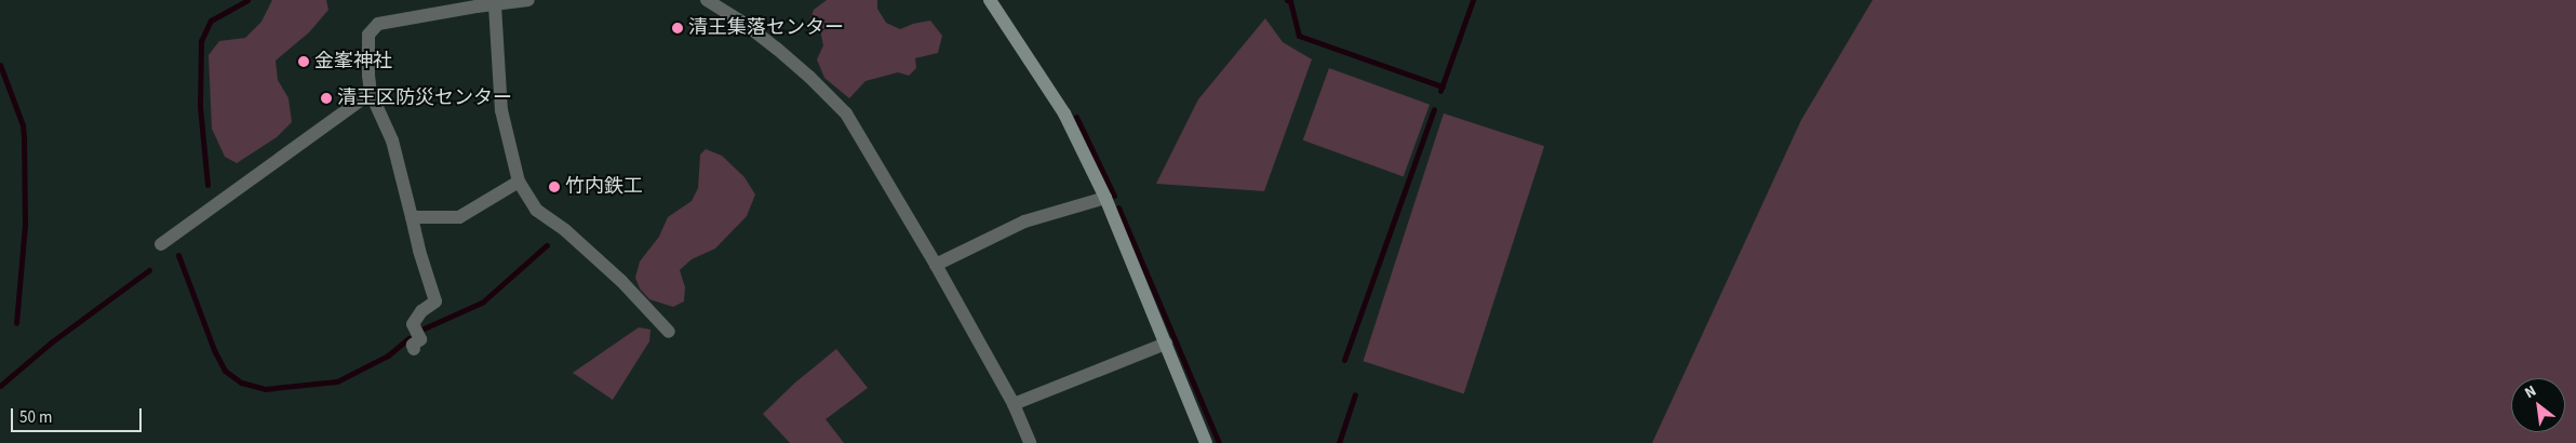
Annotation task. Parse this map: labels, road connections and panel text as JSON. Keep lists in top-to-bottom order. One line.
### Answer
{"places":["清王集落センター","金峯神社","清王区防災センター","竹内鉄工"],"scale_bar":"50 m","north":"top left"}
